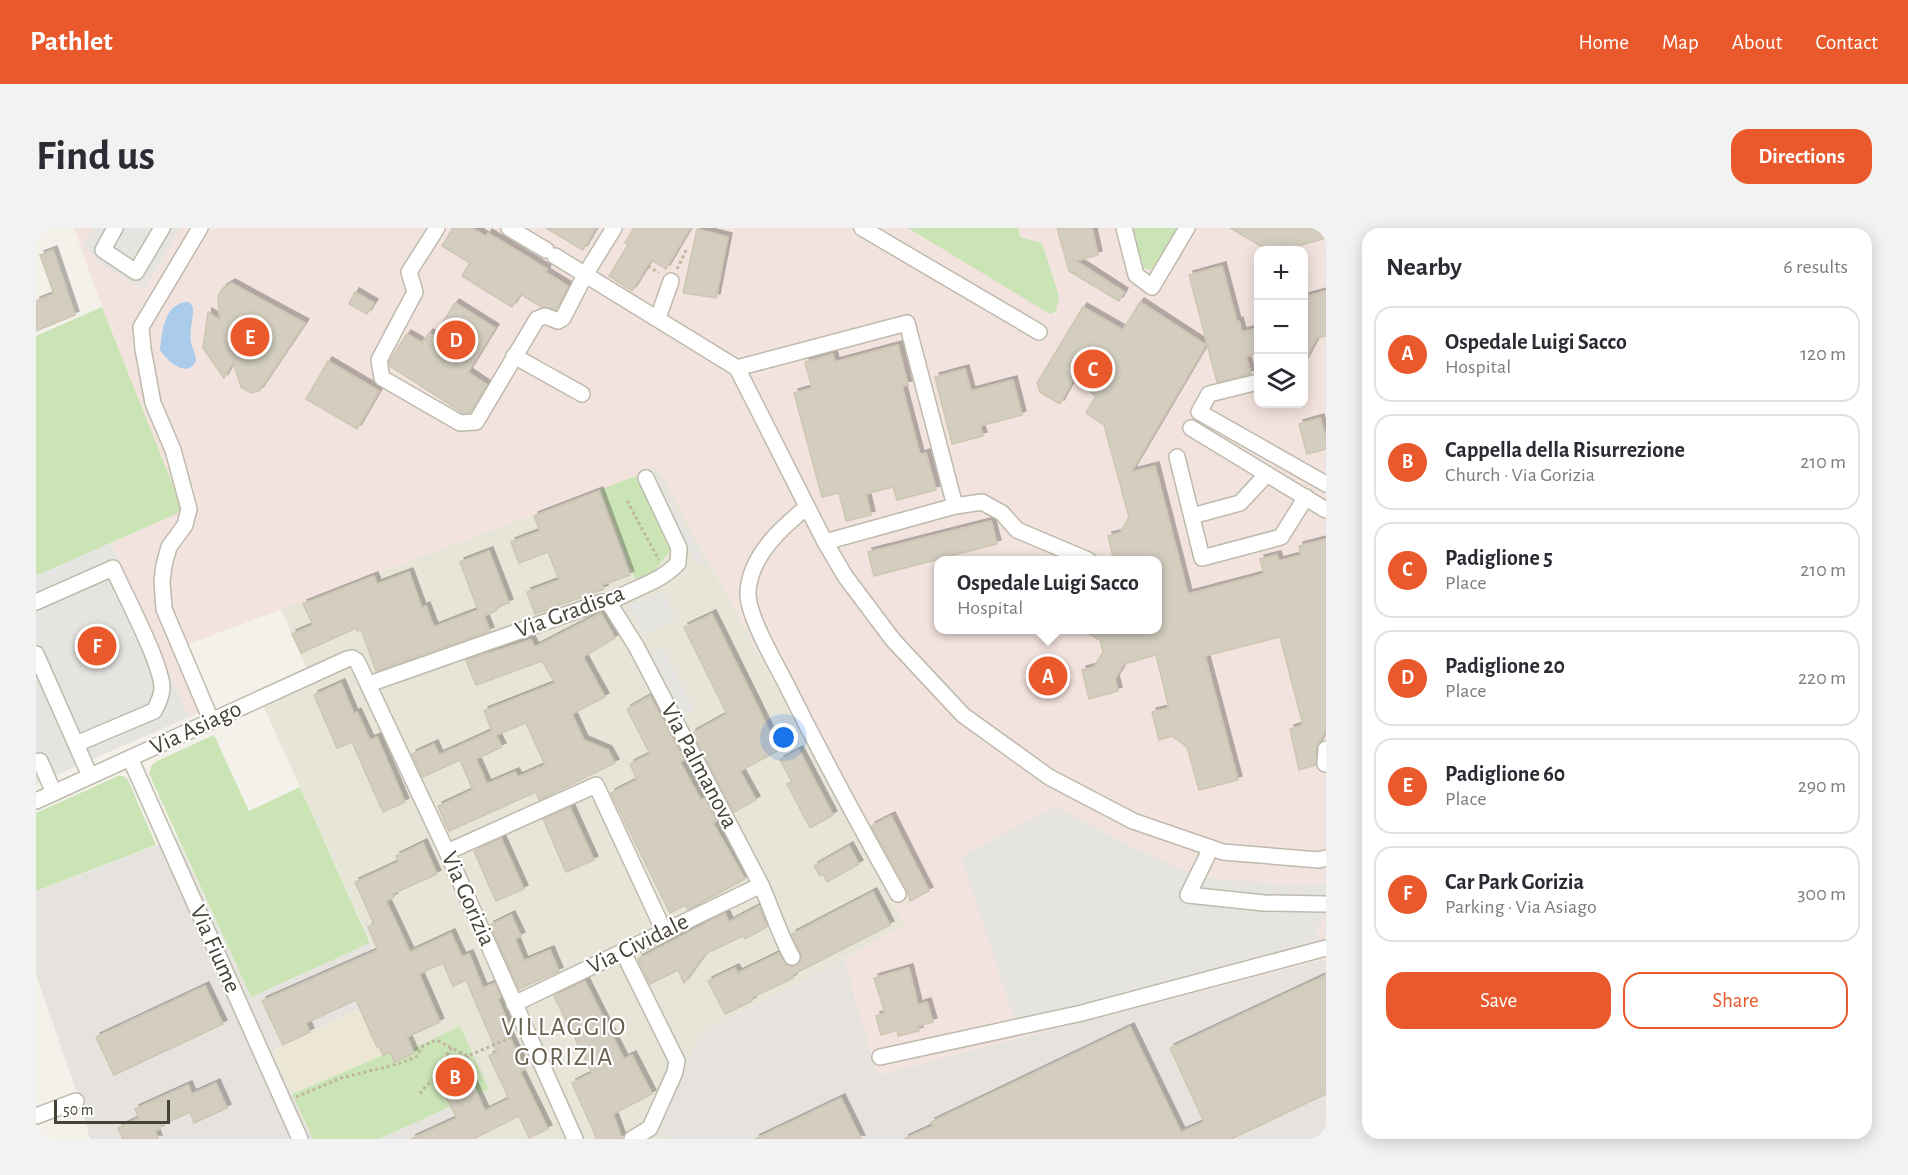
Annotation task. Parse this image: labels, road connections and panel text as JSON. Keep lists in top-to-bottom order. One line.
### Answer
{"streets":{"street":["Via Gradisca","Via Asiago","Via Palmanova","Via Gorizia","Via Cividale","Via Fiume"]},"crossings":[["Via Gradisca","Via Palmanova"],["Via Gradisca","Via Gorizia"],["Via Asiago","Via Gorizia"],["Via Asiago","Via Fiume"],["Via Palmanova","Via Cividale"],["Via Gorizia","Via Cividale"]],"districts":["VILLAGGIO GORIZIA"],"scale_bar":"50 m","page":{"header":"Pathlet","nav":["Home","Map","About","Contact"],"buttons":["Directions",["Save","Share"]],"title":"Find us","heading":["Nearby","6 results"],"map_buttons":["+","−"],"list":[{"mark":"A","name":"Ospedale Luigi Sacco","note":"Hospital","value":"120 m"},{"mark":"B","name":"Cappella della Risurrezione","note":"Church · Via Gorizia","value":"210 m"},{"mark":"C","name":"Padiglione 5","note":"Place","value":"210 m"},{"mark":"D","name":"Padiglione 20","note":"Place","value":"220 m"},{"mark":"E","name":"Padiglione 60","note":"Place","value":"290 m"},{"mark":"F","name":"Car Park Gorizia","note":"Parking · Via Asiago","value":"300 m"}],"pins":["E","D","C","F","A","B"],"popup":["Ospedale Luigi Sacco","Hospital"],"scale":"50 m"}}
